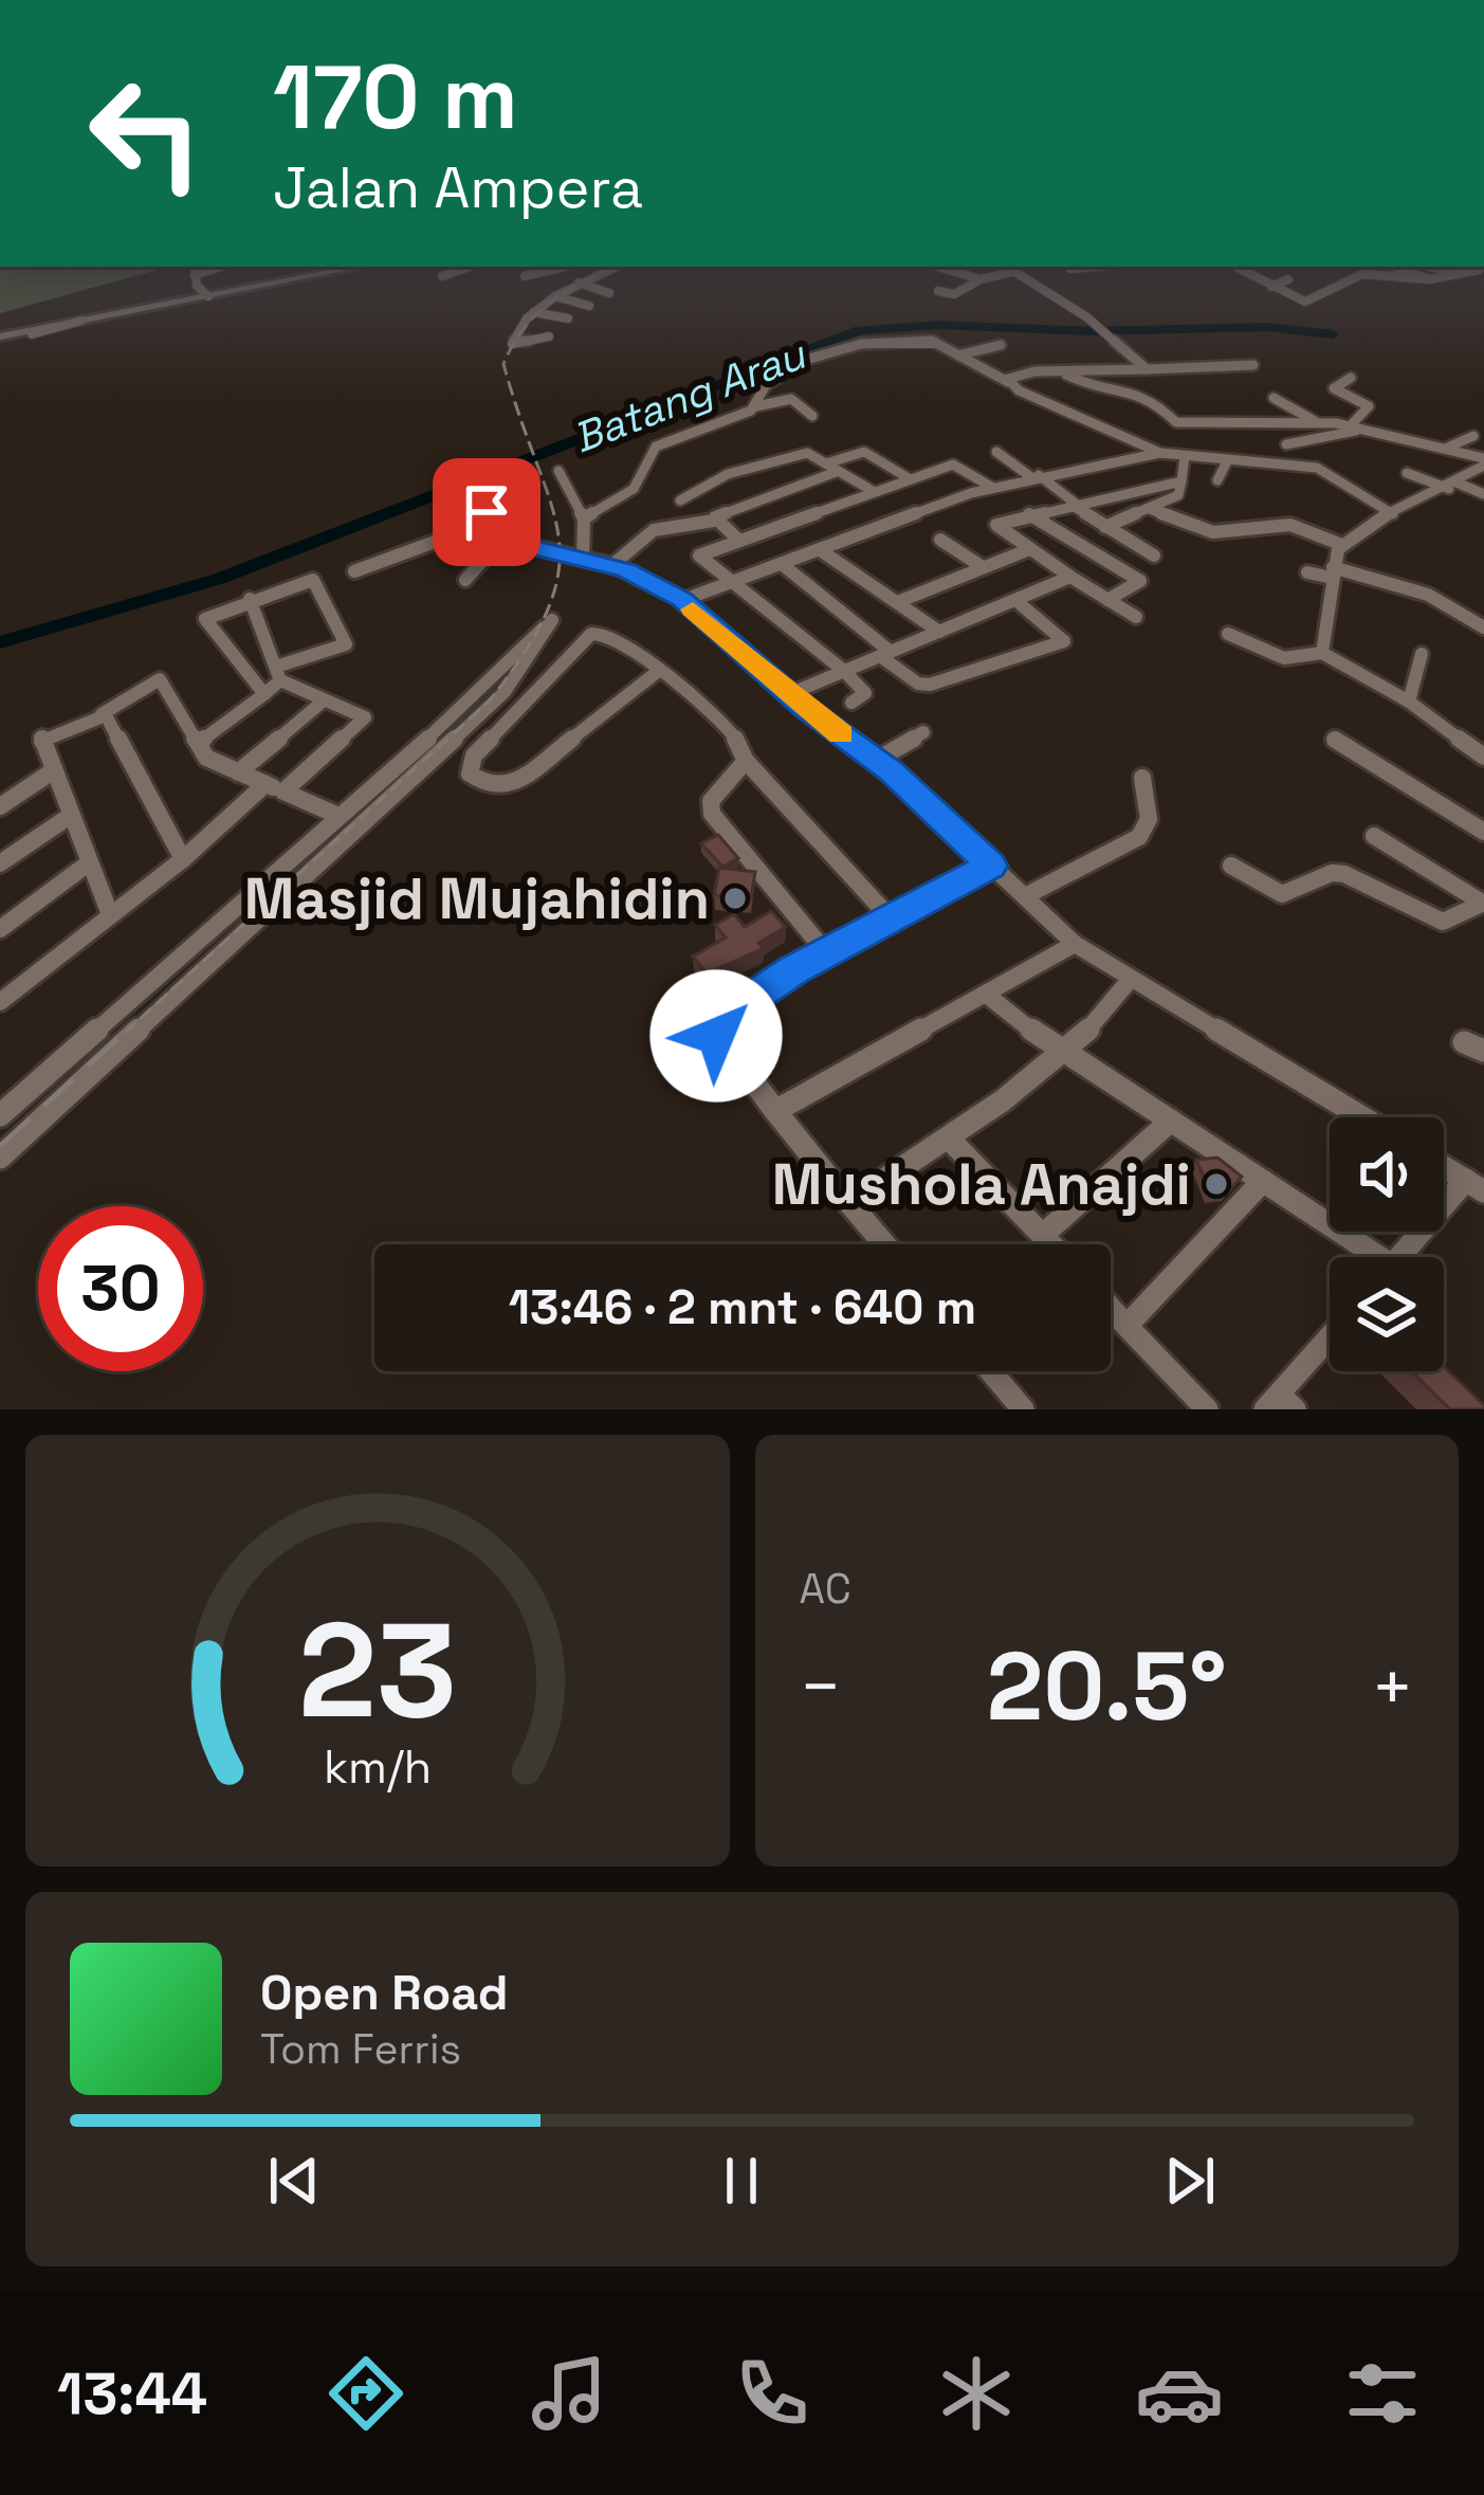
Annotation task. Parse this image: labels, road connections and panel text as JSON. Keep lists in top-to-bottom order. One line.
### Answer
{"water":["Batang Arau"],"places":["Masjid Mujahidin","Mushola Anajdi"],"page":{"turn":["170 m","Jalan Ampera"],"limit":"30","trip":"13:46 · 2 mnt · 640 m","tile":"AC","heat":["−","20.5°","+"],"song":["Open Road","Tom Ferris"],"tabs":"13:44","gauge":["23","km/h"]}}
